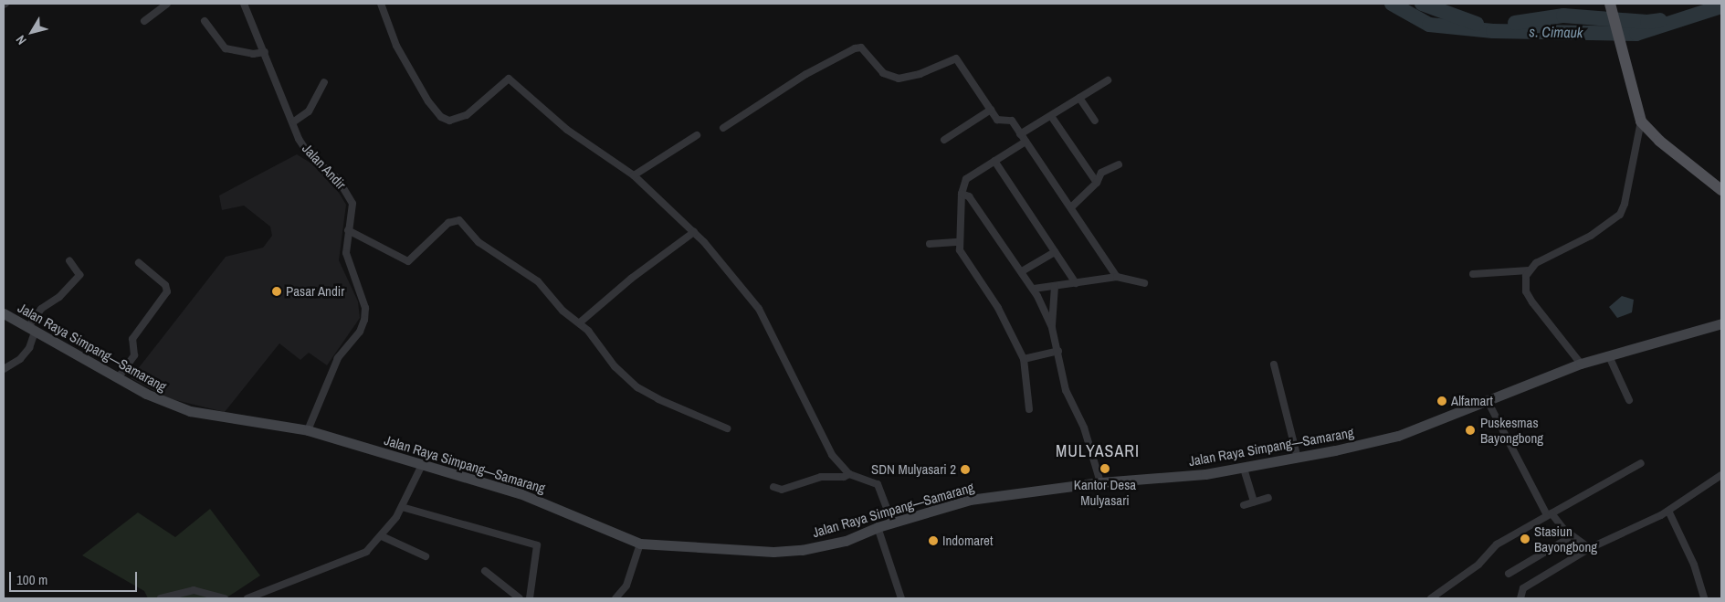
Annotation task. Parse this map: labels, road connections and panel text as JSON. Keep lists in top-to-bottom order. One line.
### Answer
{"streets":{"main road":["Jalan Raya Simpang—Samarang"],"street":["Jalan Andir"]},"crossings":[["Jalan Andir","Jalan Raya Simpang—Samarang"]],"districts":["MULYASARI"],"water":["s. Cimauk"],"places":["Pasar Andir","Alfamart","Puskesmas Bayongbong","Kantor Desa Mulyasari","SDN Mulyasari 2","Stasiun Bayongbong","Indomaret"],"scale_bar":"100 m","north":"bottom left"}
